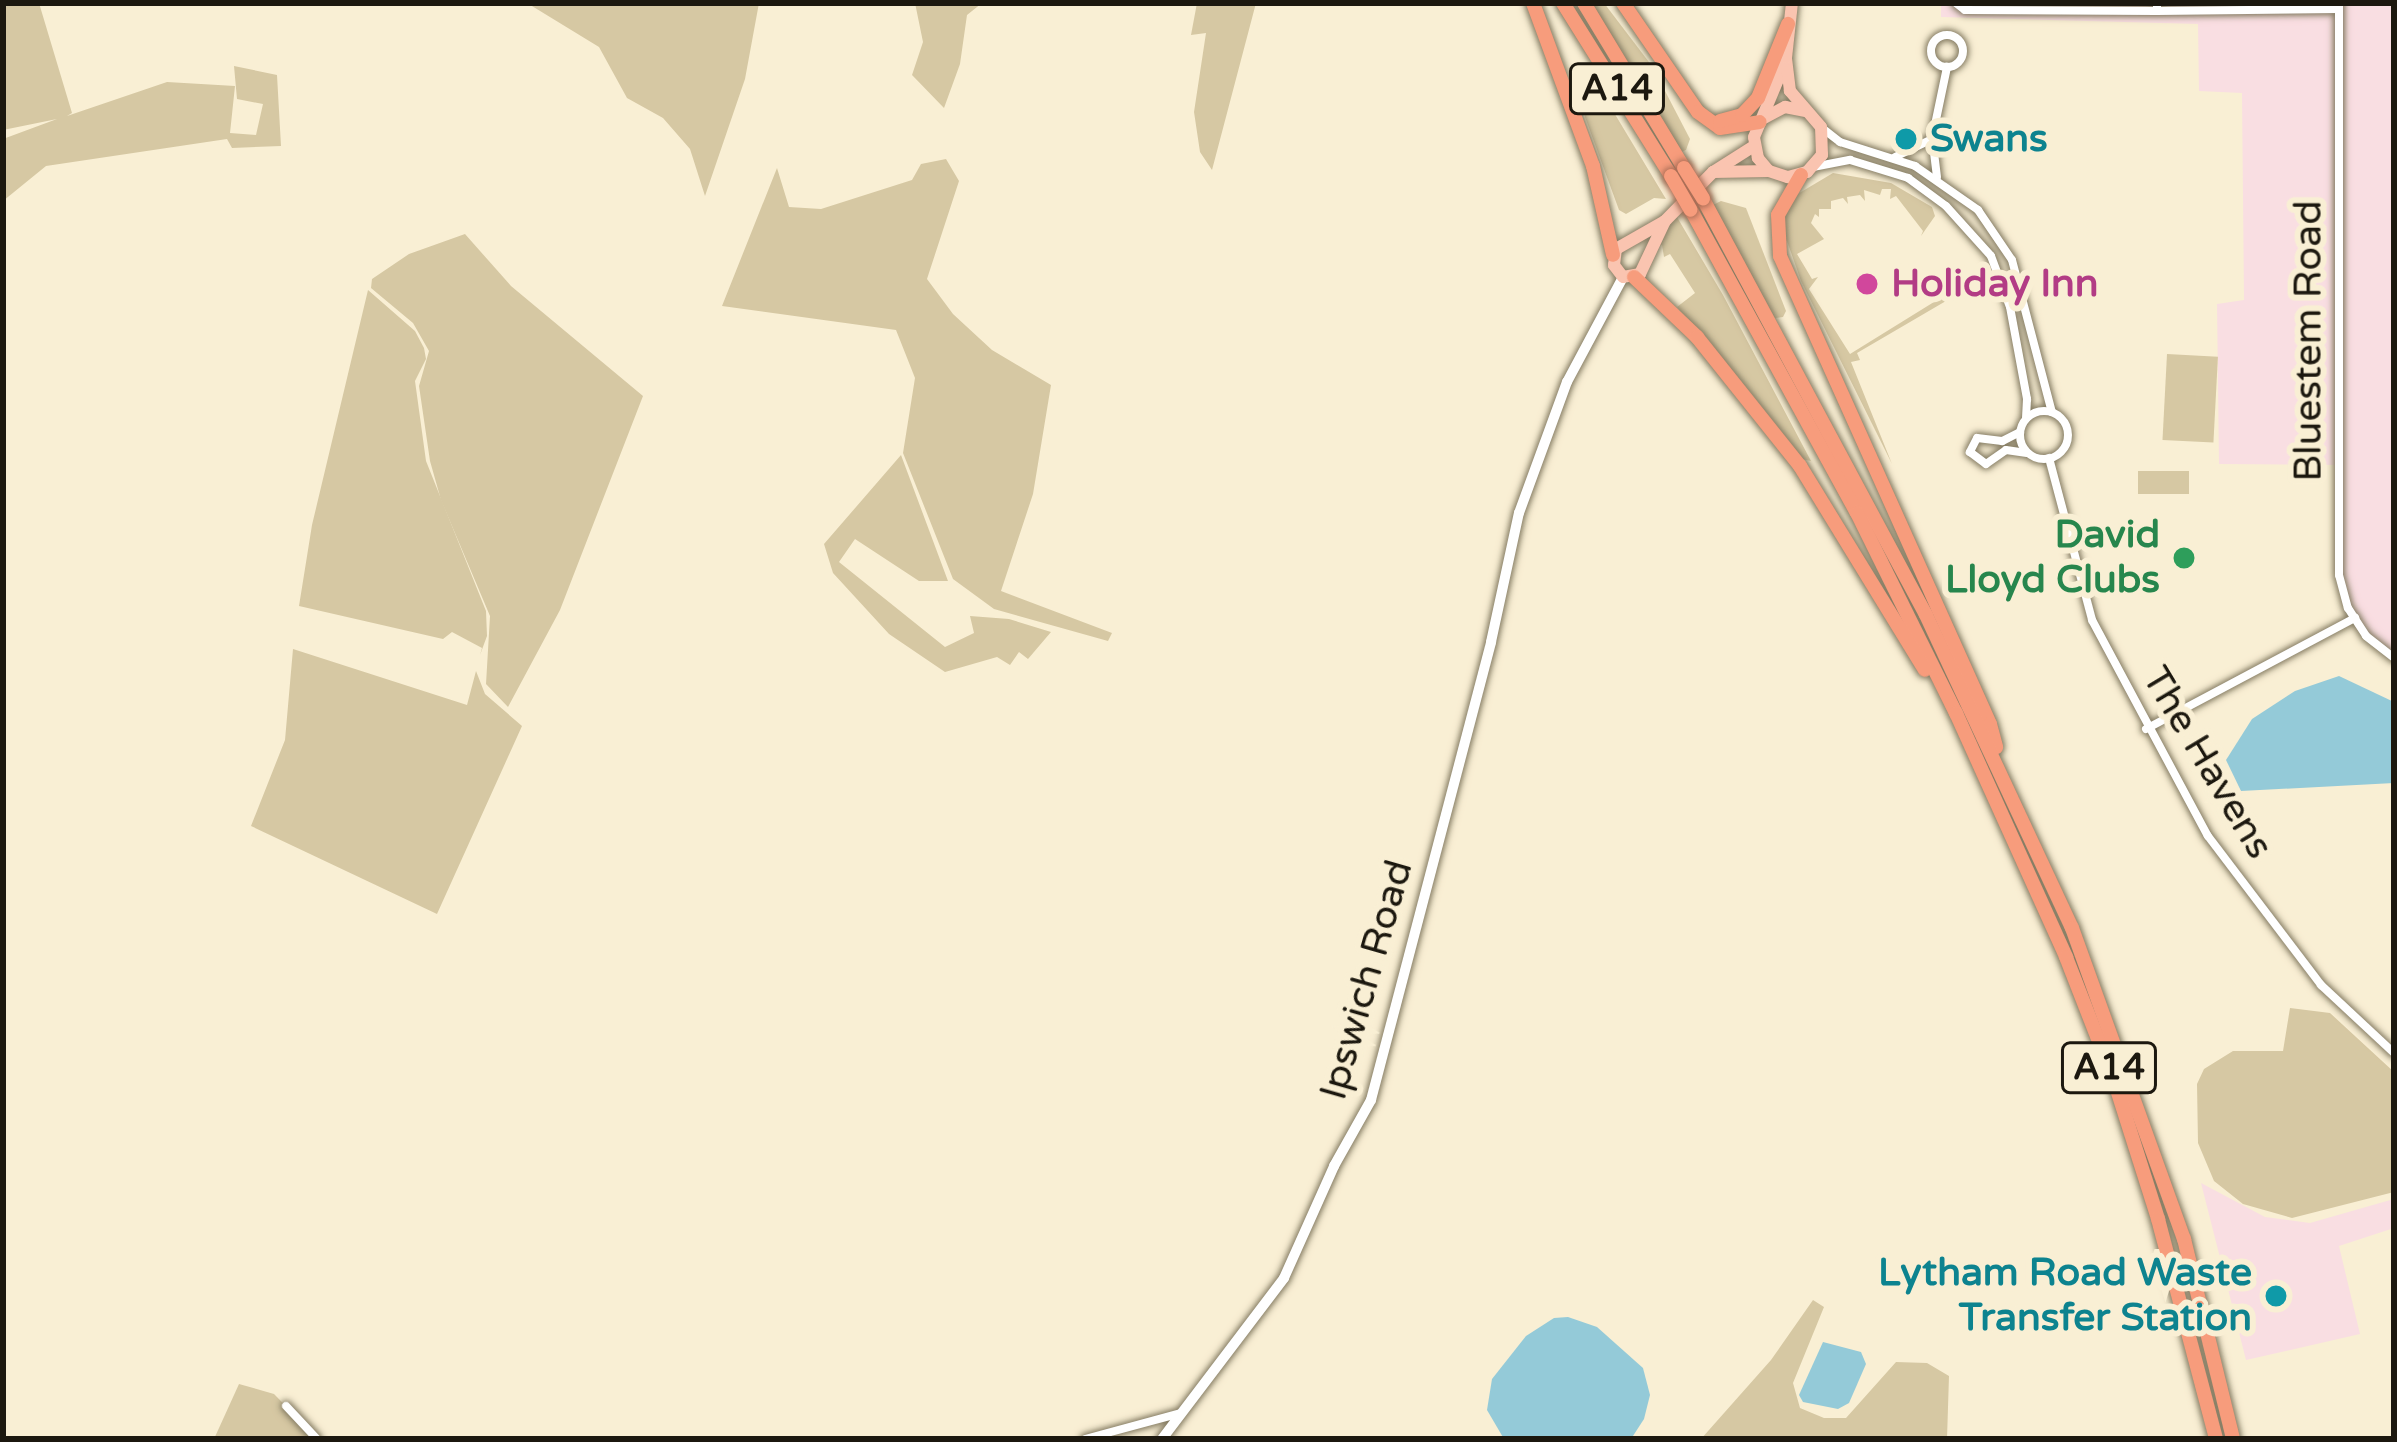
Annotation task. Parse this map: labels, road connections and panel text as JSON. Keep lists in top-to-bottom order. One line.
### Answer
{"streets":{"highway":["A14"],"street":["Bluestem Road","The Havens","Ipswich Road"]},"crossings":[["A14","The Havens"],["A14","Ipswich Road"]],"places":["Swans","Holiday Inn","David Lloyd Clubs","Lytham Road Waste Transfer Station"]}
